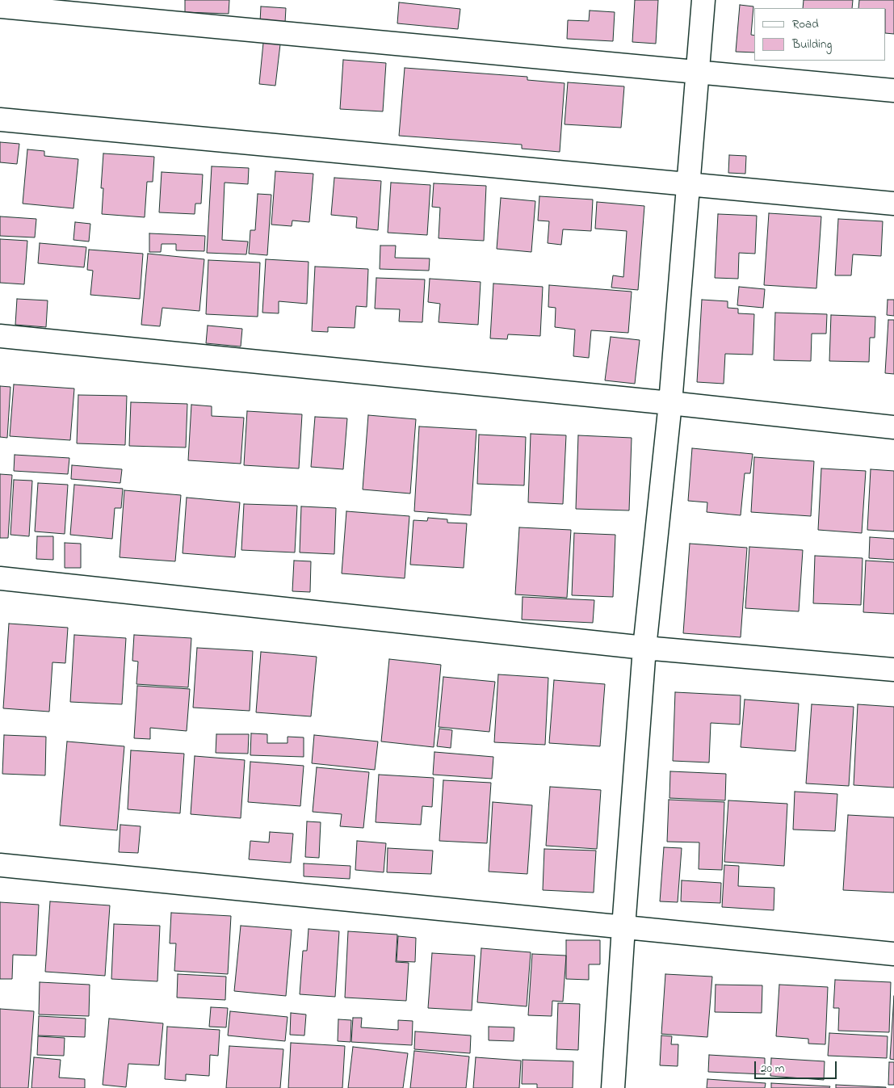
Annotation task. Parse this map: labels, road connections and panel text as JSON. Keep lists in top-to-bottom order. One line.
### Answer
{"legend":["Road","Building"],"scale_bar":"20 m"}
